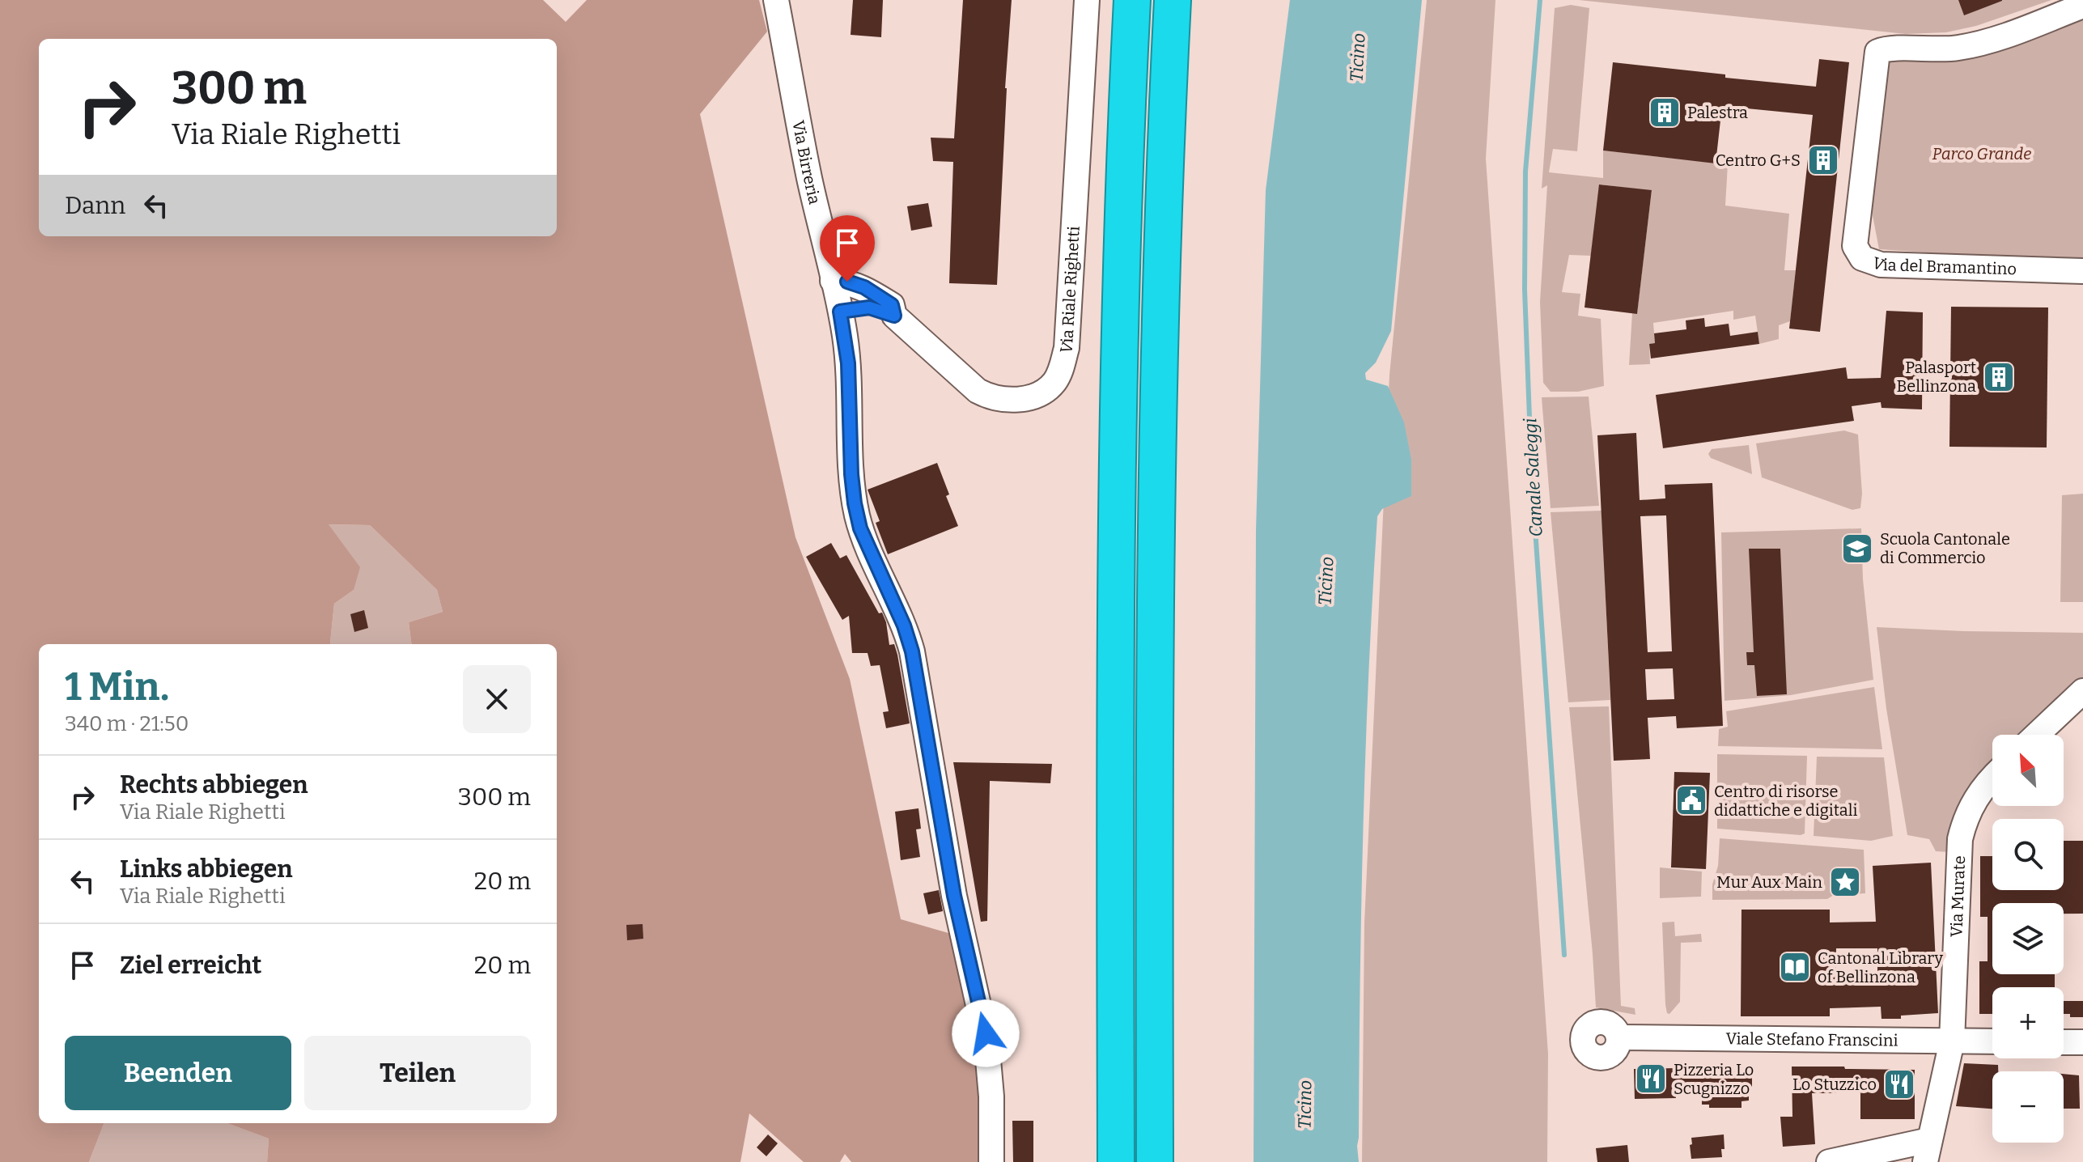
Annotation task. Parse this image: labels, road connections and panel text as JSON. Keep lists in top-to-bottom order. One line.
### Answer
{"streets":{"street":["Via Birreria","Via del Bramantino","Via Riale Righetti","Via Murate","Viale Stefano Franscini"]},"crossings":[["Via Birreria","Via Riale Righetti"],["Via Murate","Viale Stefano Franscini"]],"water":["Ticino","Canale Saleggi"],"parks":["Parco Grande"],"places":{"building":["Palestra","Centro G+S","Palasport Bellinzona"],"school or university":["Scuola Cantonale di Commercio"],"public building":["Centro di risorse didattiche e digitali"],"place":["Mur Aux Main"],"library":["Cantonal Library of Bellinzona"],"restaurant":["Pizzeria Lo Scugnizzo","Lo Stuzzico"]},"north":"top left","page":{"turn":["300 m","Via Riale Righetti"],"then":"Dann","heading":["1 Min.","340 m · 21:50"],"map_buttons":["+","−"],"list":[{"name":"Rechts abbiegen","note":"Via Riale Righetti","value":"300 m"},{"name":"Links abbiegen","note":"Via Riale Righetti","value":"20 m"},{"name":"Ziel erreicht","value":"20 m"}],"buttons":["Beenden","Teilen"]}}
